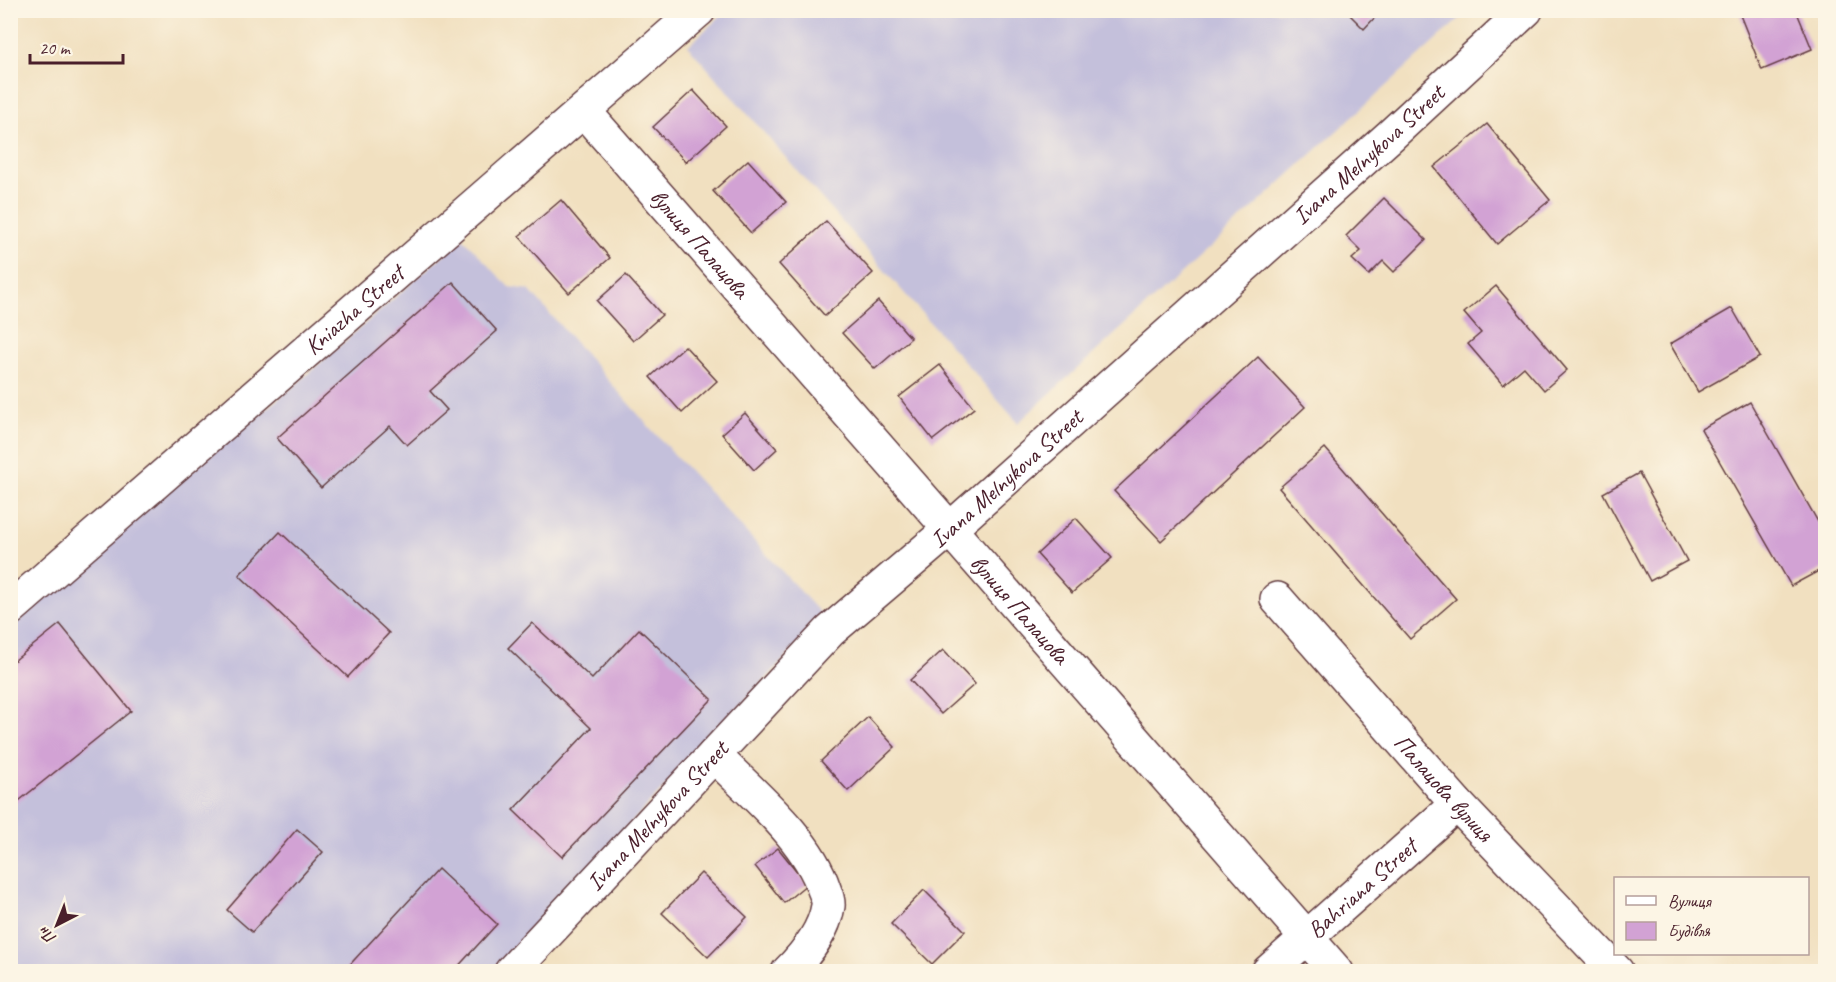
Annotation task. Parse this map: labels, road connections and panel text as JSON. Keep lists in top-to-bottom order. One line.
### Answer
{"streets":{"street":["Ivana Melnykova Street","вулиця Палацова","Kniazha Street","Палацова вулиця","Bahriana Street"]},"crossings":[["Ivana Melnykova Street","вулиця Палацова"],["вулиця Палацова","Kniazha Street"],["вулиця Палацова","Bahriana Street"],["Палацова вулиця","Bahriana Street"]],"legend":["Вулиця","Будівля"],"scale_bar":"20 m","north":"bottom left"}
